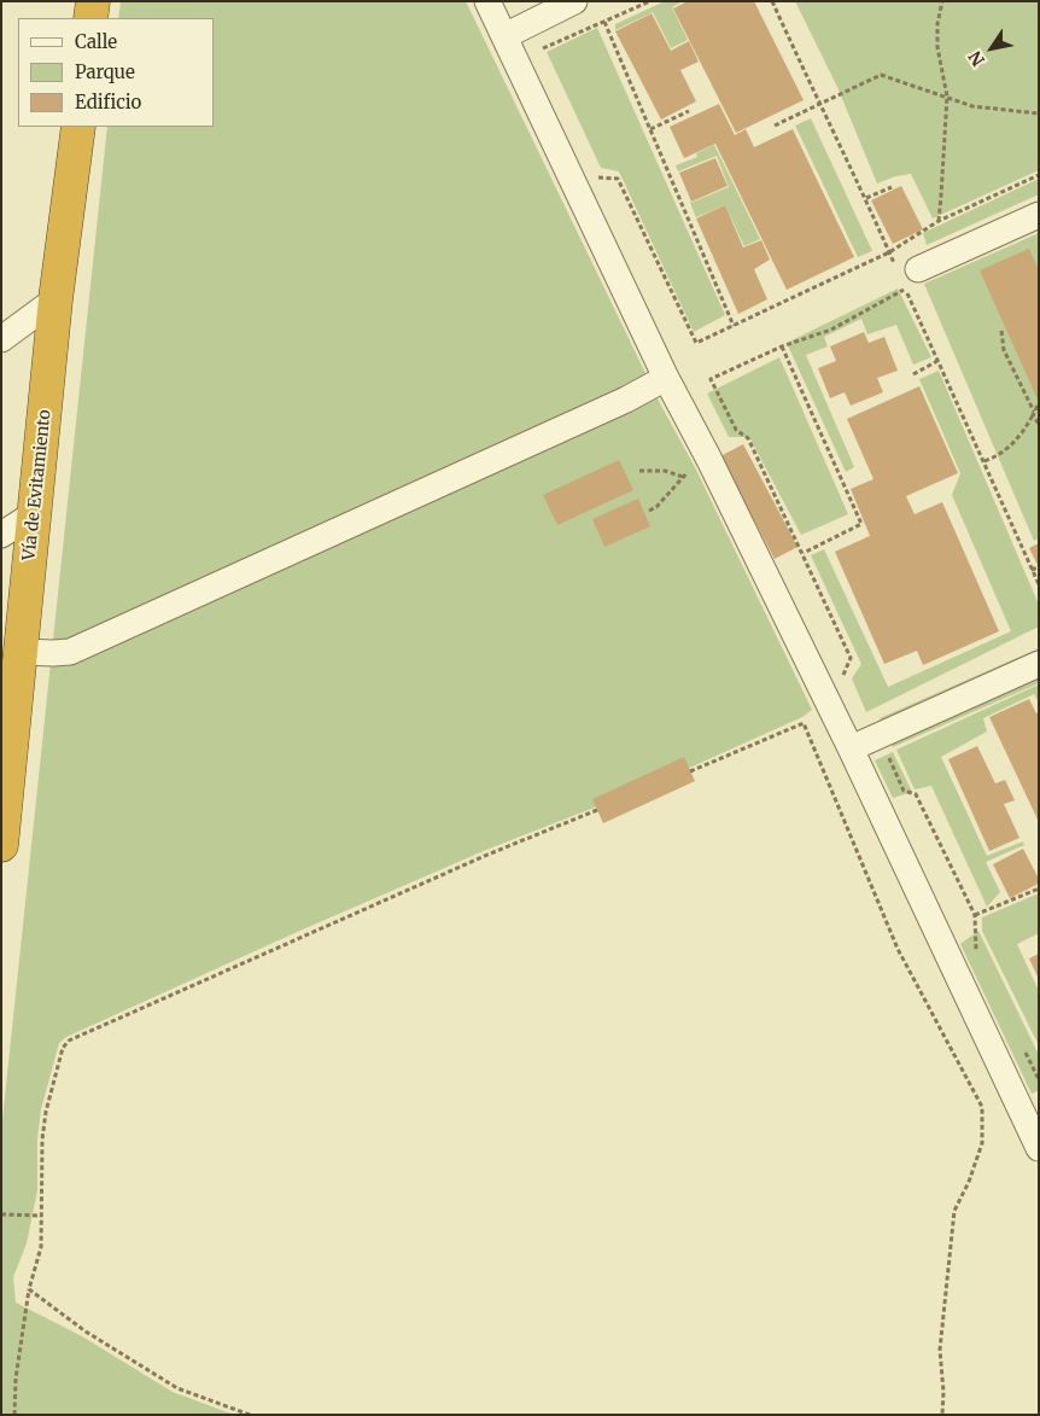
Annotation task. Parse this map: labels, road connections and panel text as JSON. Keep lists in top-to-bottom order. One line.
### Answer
{"streets":{"highway":["Vía de Evitamiento"]},"legend":["Calle","Parque","Edificio"],"north":"bottom left"}
